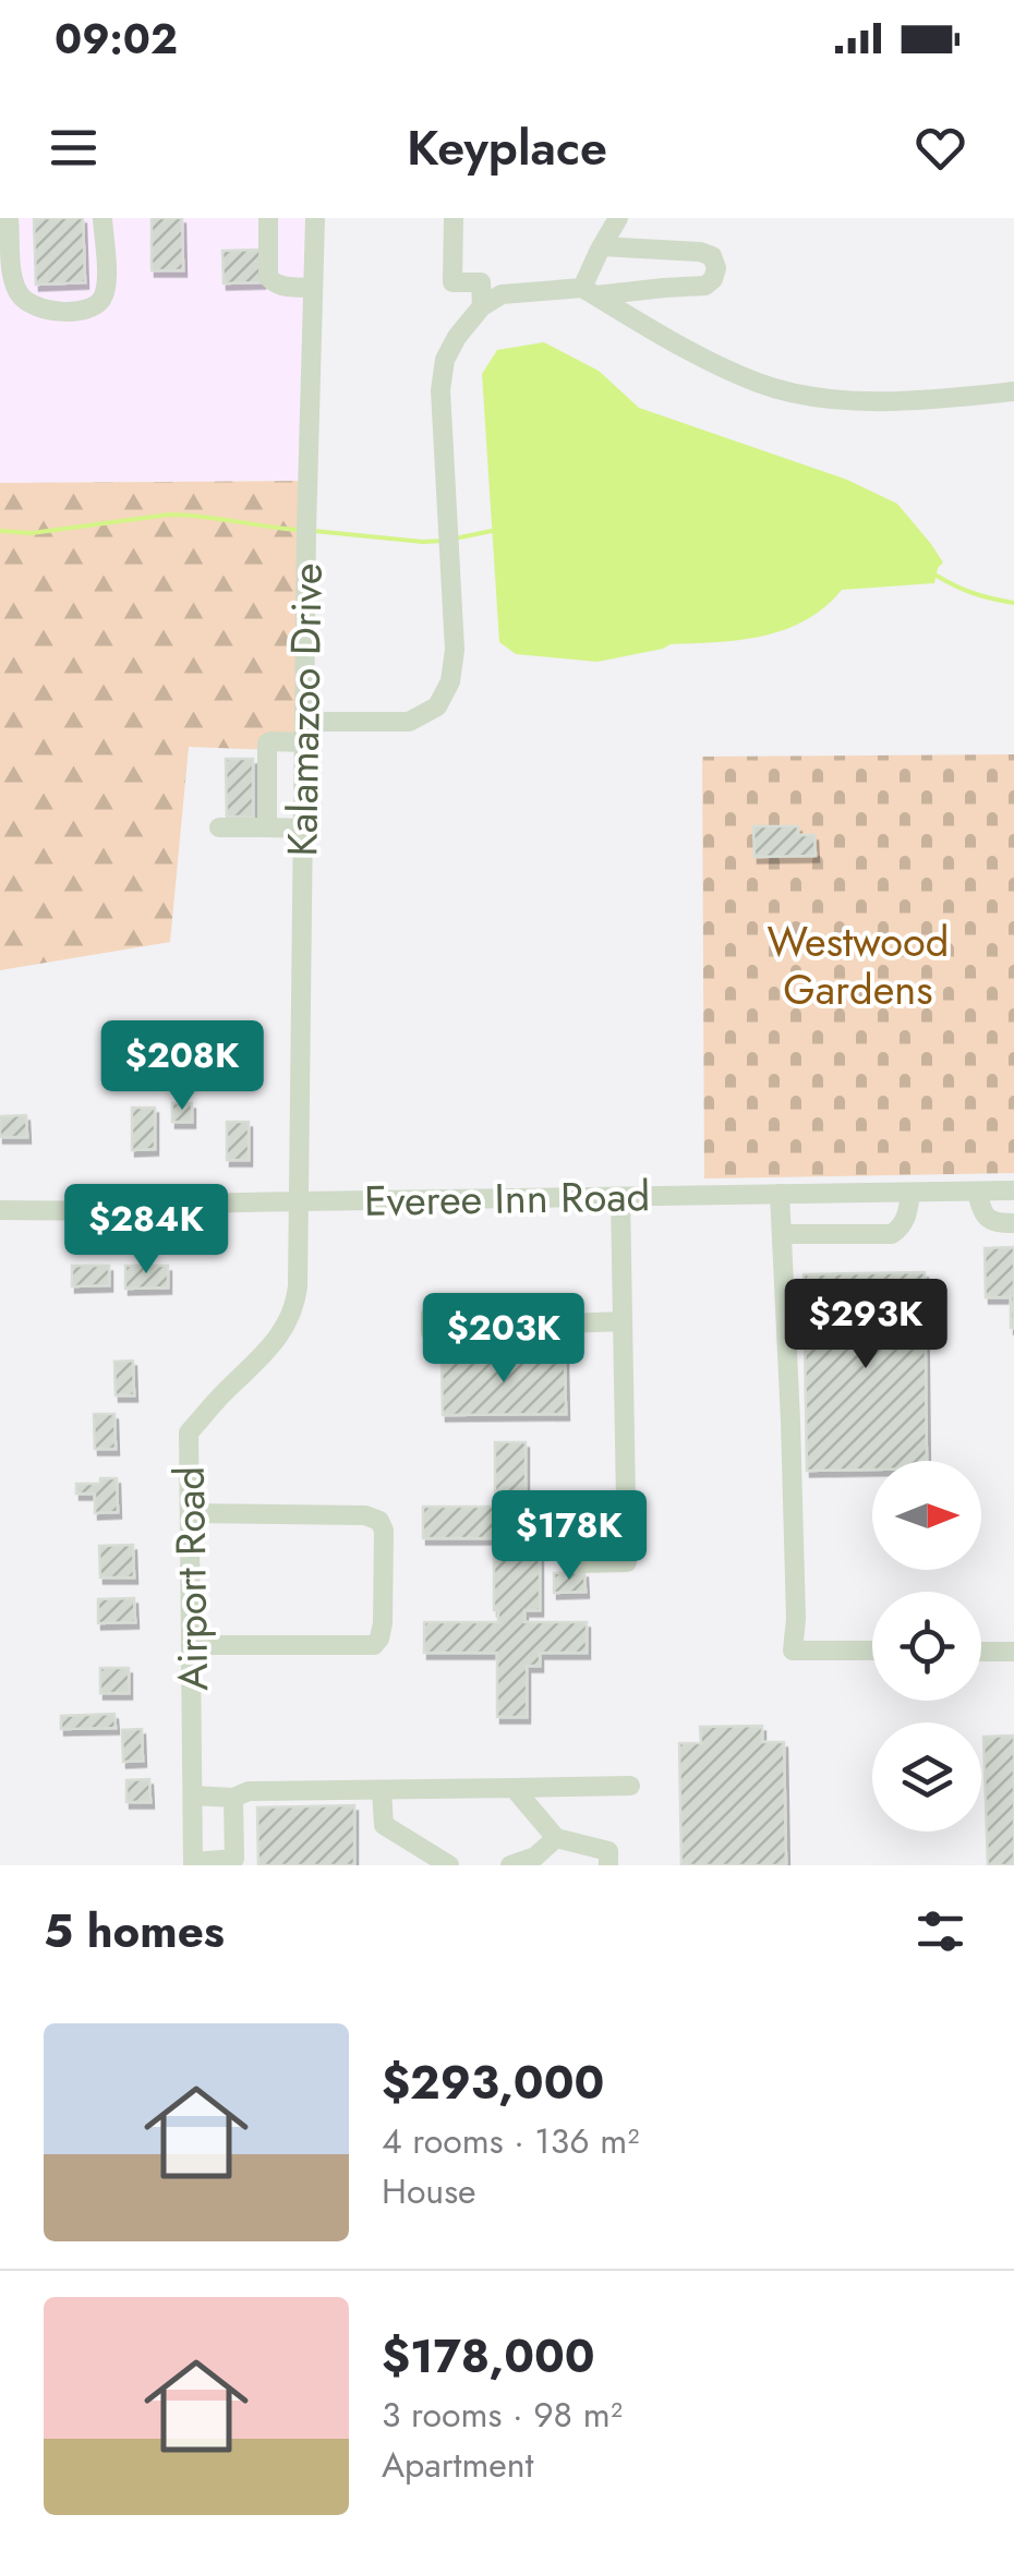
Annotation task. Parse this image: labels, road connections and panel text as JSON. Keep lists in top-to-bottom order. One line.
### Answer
{"streets":{"street":["Kalamazoo Drive","Everee Inn Road","Airport Road"]},"crossings":[["Kalamazoo Drive","Everee Inn Road"],["Kalamazoo Drive","Airport Road"],["Everee Inn Road","Airport Road"]],"parks":["Westwood Gardens"],"north":"right","page":{"status":"09:02","header":"Keyplace","price":["$208K","$284K","$293K","$203K","$178K"],"heading":"5 homes","list":[{"name":"$293,000","note":"4 rooms · 136 m² · House"},{"name":"$178,000","note":"3 rooms · 98 m² · Apartment"}]}}
